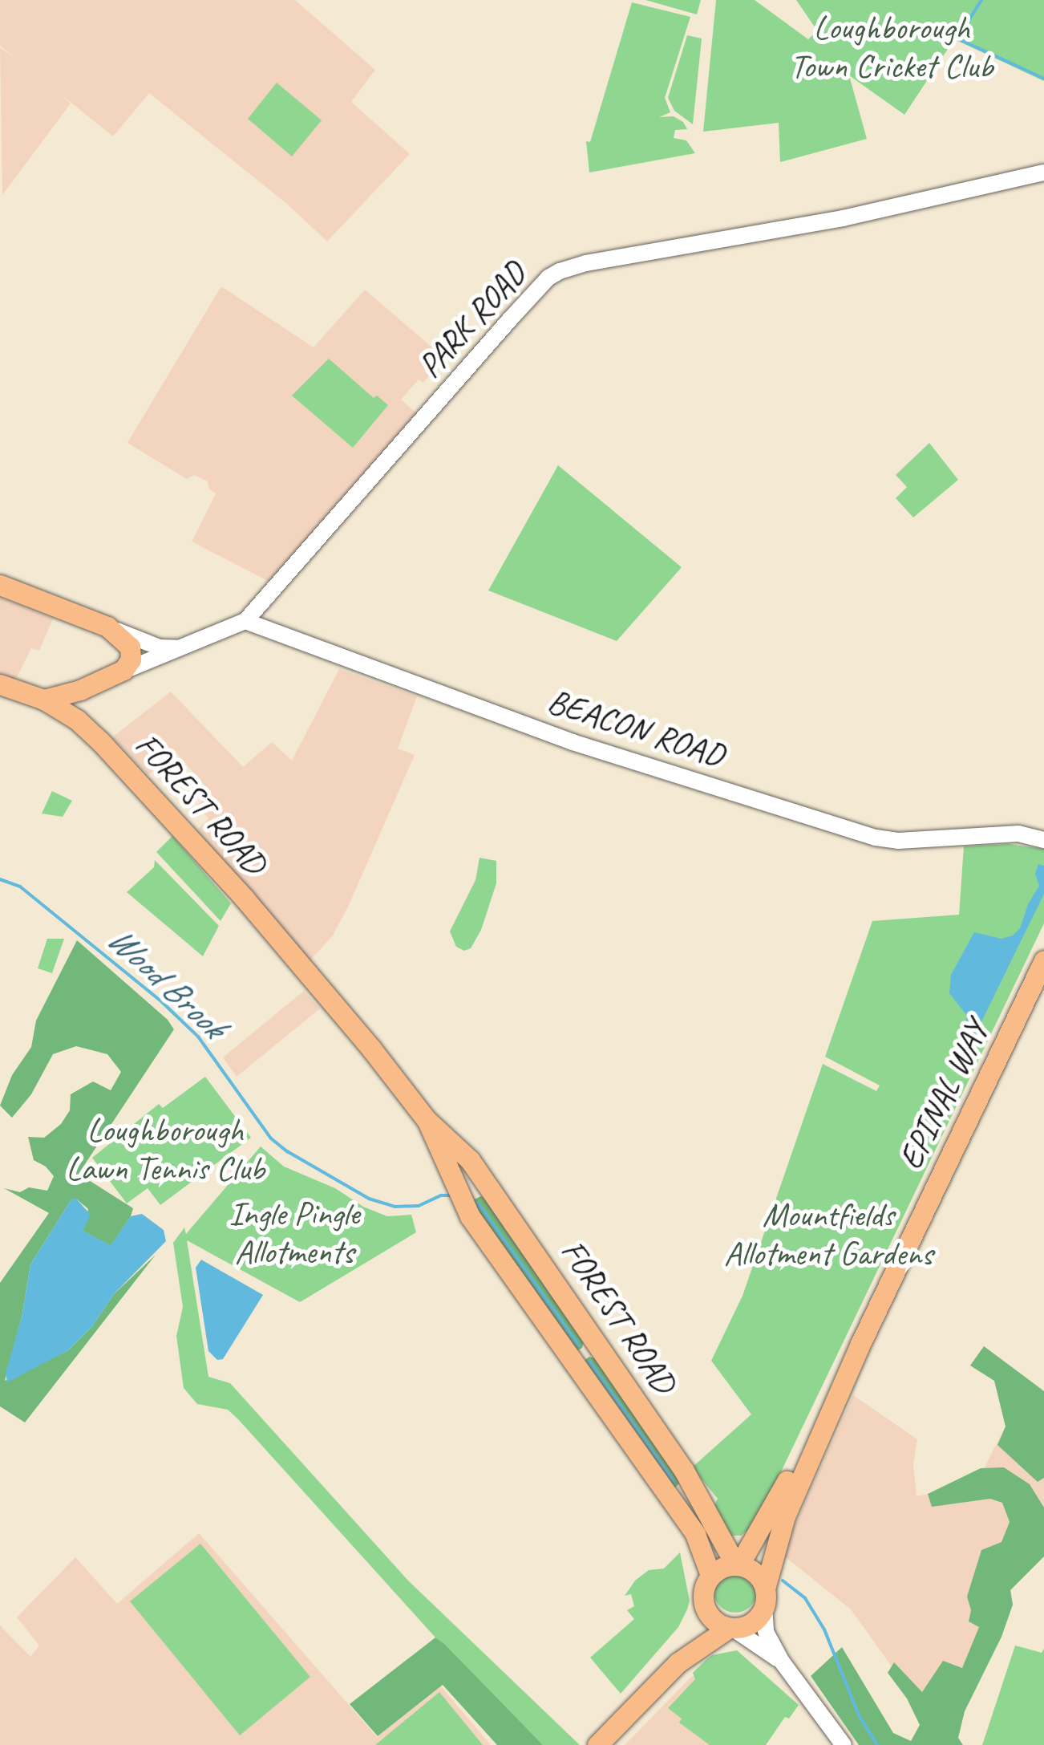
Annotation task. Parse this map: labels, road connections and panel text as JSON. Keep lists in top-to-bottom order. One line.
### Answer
{"streets":{"main road":["FOREST ROAD","EPINAL WAY"],"street":["PARK ROAD","BEACON ROAD"]},"crossings":[["PARK ROAD","BEACON ROAD"],["FOREST ROAD","EPINAL WAY"]],"water":["Wood Brook"],"parks":["Loughborough Town Cricket Club","Loughborough Lawn Tennis Club","Ingle Pingle Allotments","Mountfields Allotment Gardens"]}
